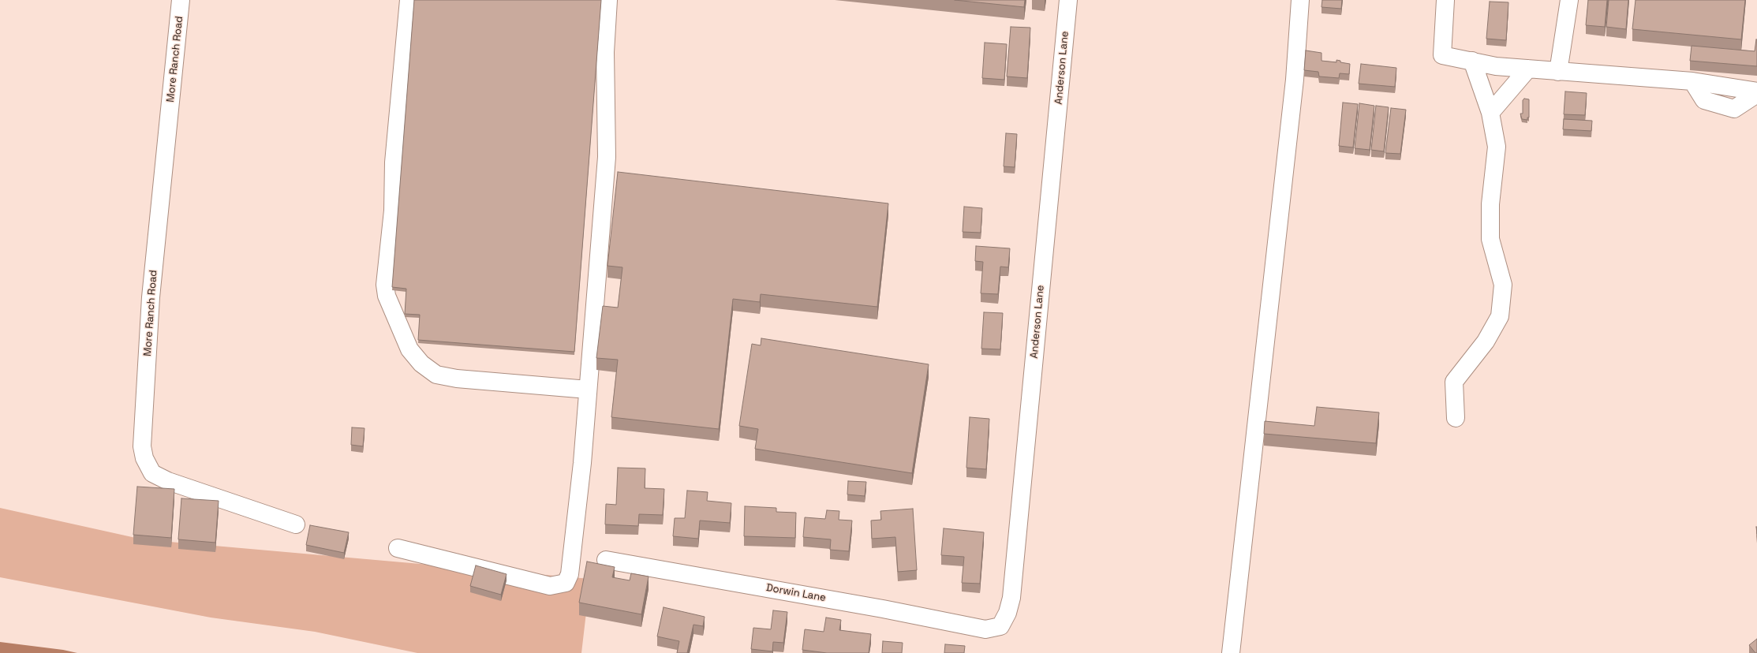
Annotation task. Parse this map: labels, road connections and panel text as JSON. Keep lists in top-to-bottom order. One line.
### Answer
{"streets":{"street":["More Ranch Road","Anderson Lane","Dorwin Lane"]},"crossings":[["Anderson Lane","Dorwin Lane"]]}
